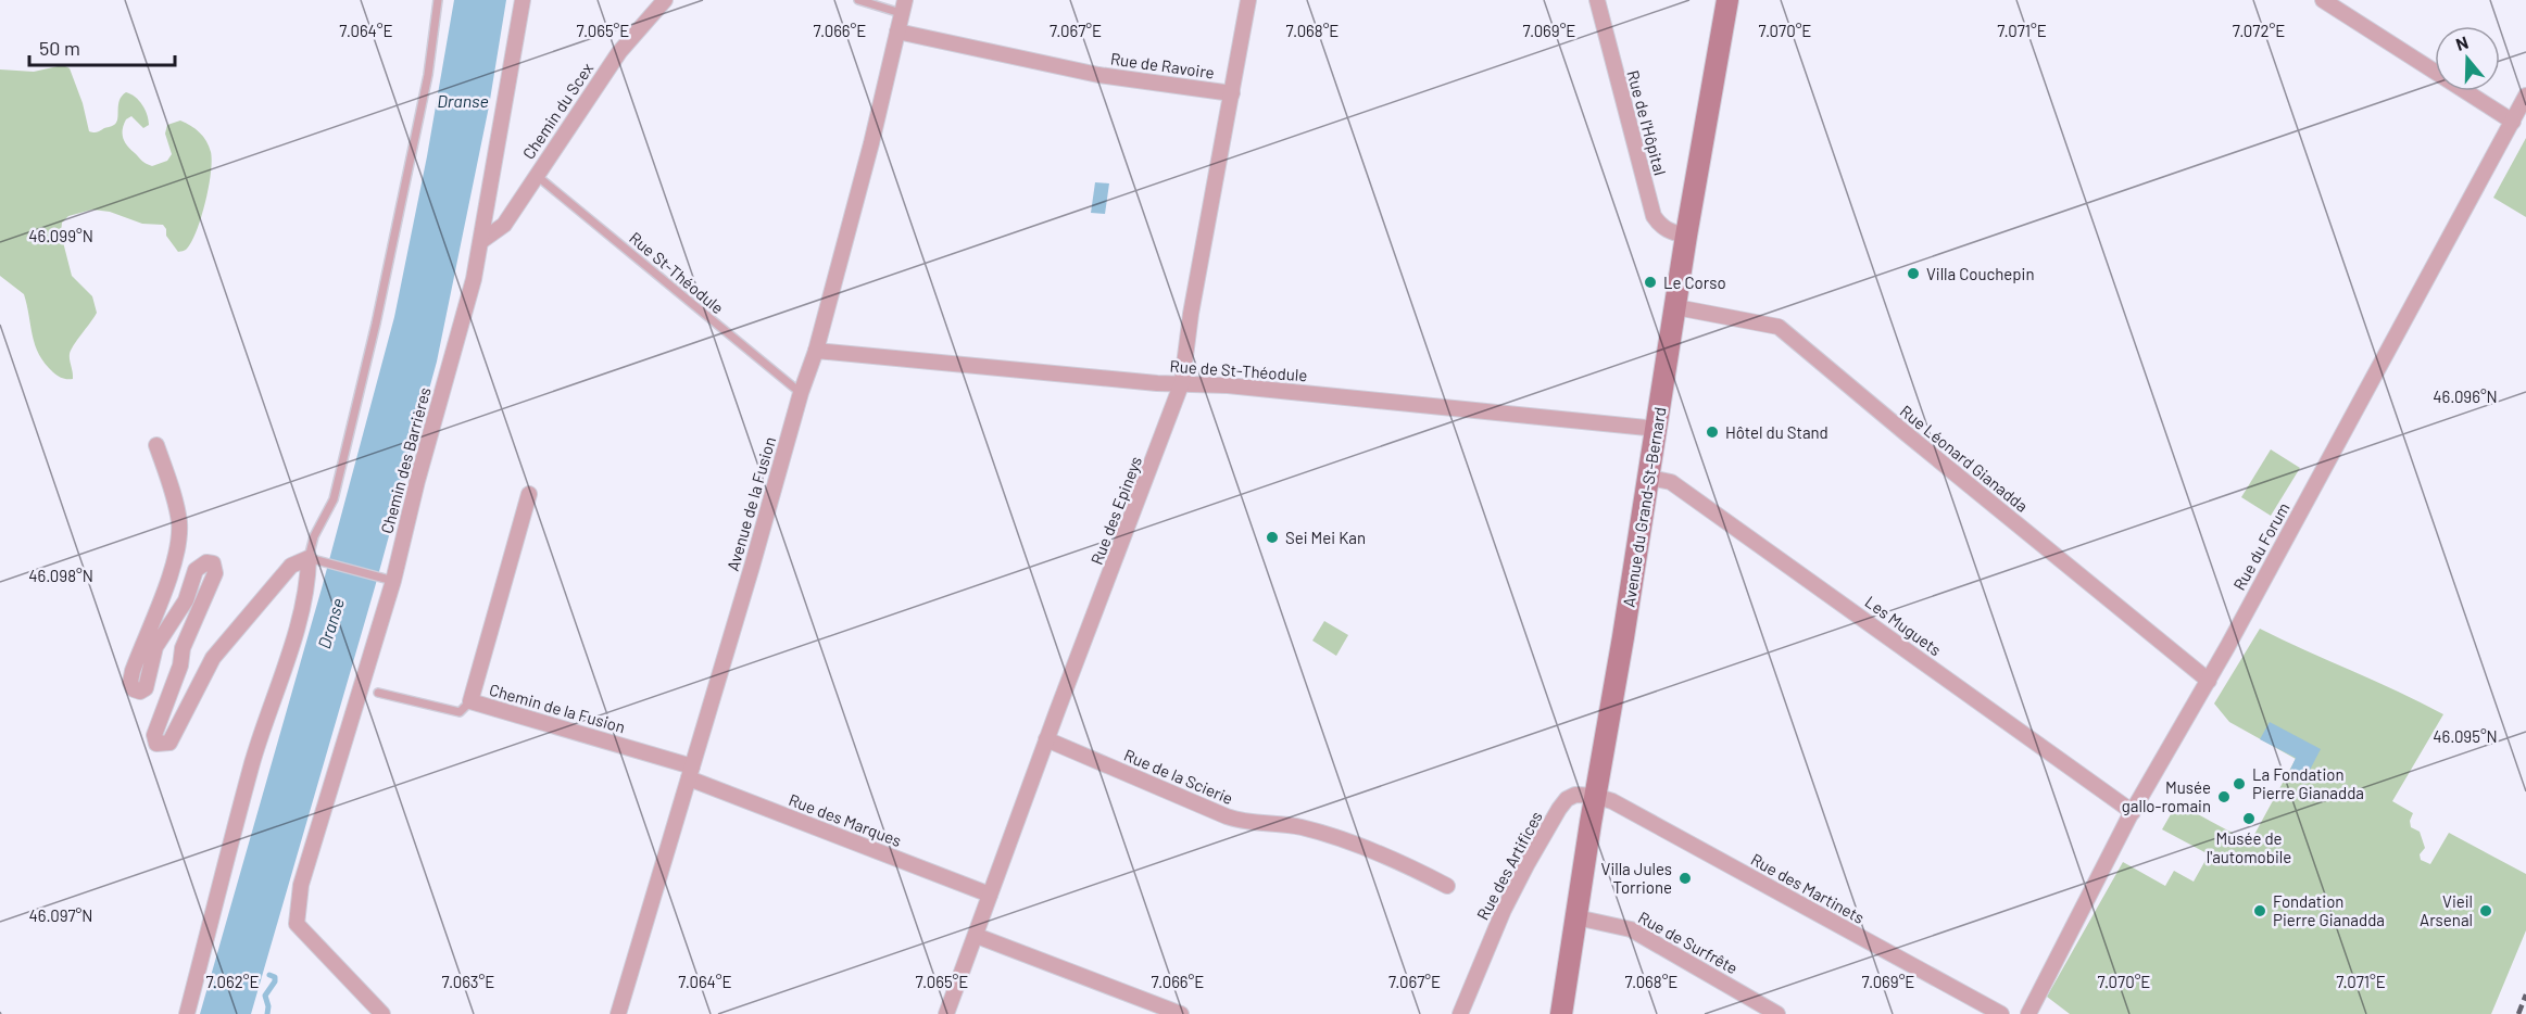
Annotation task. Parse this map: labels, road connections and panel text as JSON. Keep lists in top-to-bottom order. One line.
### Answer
{"streets":{"street":["Rue de Ravoire","Chemin du Scex","Rue de l'Hôpital","Rue de St-Théodule","Rue Léonard Gianadda","Chemin des Barrières","Avenue de la Fusion","Avenue du Grand-St-Bernard","Rue des Epineys","Rue du Forum","Les Muguets","Chemin de la Fusion","Rue de la Scierie","Rue des Marques","Rue des Artifices","Rue des Martinets","Rue de Surfrête"],"lane":["Rue St-Théodule"]},"crossings":[["Rue de Ravoire","Avenue de la Fusion"],["Rue de Ravoire","Rue des Epineys"],["Chemin du Scex","Rue St-Théodule"],["Chemin du Scex","Chemin des Barrières"],["Rue de l'Hôpital","Avenue du Grand-St-Bernard"],["Rue St-Théodule","Avenue de la Fusion"],["Rue de St-Théodule","Avenue de la Fusion"],["Rue de St-Théodule","Avenue du Grand-St-Bernard"],["Rue de St-Théodule","Rue des Epineys"],["Rue Léonard Gianadda","Avenue du Grand-St-Bernard"],["Rue Léonard Gianadda","Rue du Forum"],["Avenue de la Fusion","Chemin de la Fusion"],["Avenue de la Fusion","Rue des Marques"],["Avenue du Grand-St-Bernard","Les Muguets"],["Avenue du Grand-St-Bernard","Rue des Artifices"],["Avenue du Grand-St-Bernard","Rue des Martinets"],["Avenue du Grand-St-Bernard","Rue de Surfrête"],["Rue des Epineys","Rue de la Scierie"],["Rue des Epineys","Rue des Marques"],["Rue du Forum","Les Muguets"],["Chemin de la Fusion","Rue des Marques"],["Rue des Artifices","Rue des Martinets"]],"water":["Dranse"],"places":["Villa Couchepin","Le Corso","Hôtel du Stand","Sei Mei Kan","La Fondation Pierre Gianadda","Musée gallo-romain","Musée de l'automobile","Villa Jules Torrione","Fondation Pierre Gianadda","Vieil Arsenal"],"scale_bar":"50 m","north":"top","coordinates":["7.064°E","7.065°E","7.066°E","7.067°E","7.068°E","7.069°E","7.070°E","7.071°E","7.072°E","46.099°N","46.096°N","46.098°N","46.095°N","46.097°N","7.062°E","7.063°E"]}
